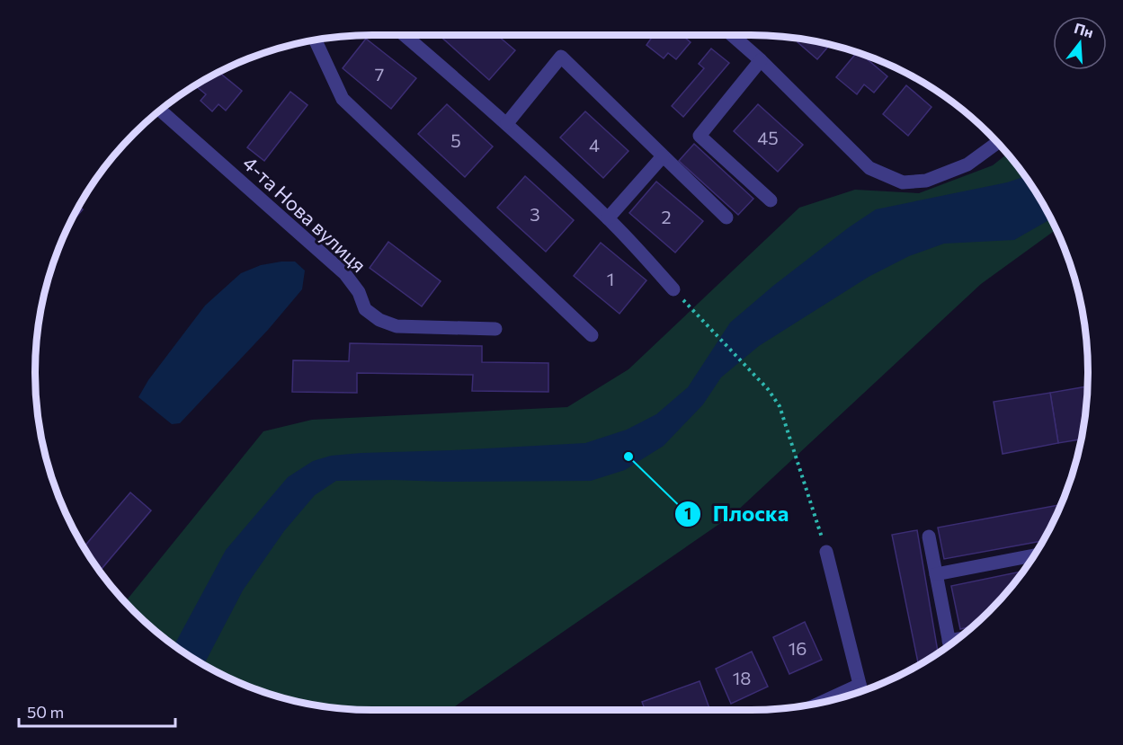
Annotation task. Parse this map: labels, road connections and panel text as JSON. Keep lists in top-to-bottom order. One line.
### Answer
{"streets":{"street":["4-та Нова вулиця"]},"places":["Плоска"],"house_numbers":["7","45","5","4","3","2","1","16","18"],"scale_bar":"50 m","north":"top"}
